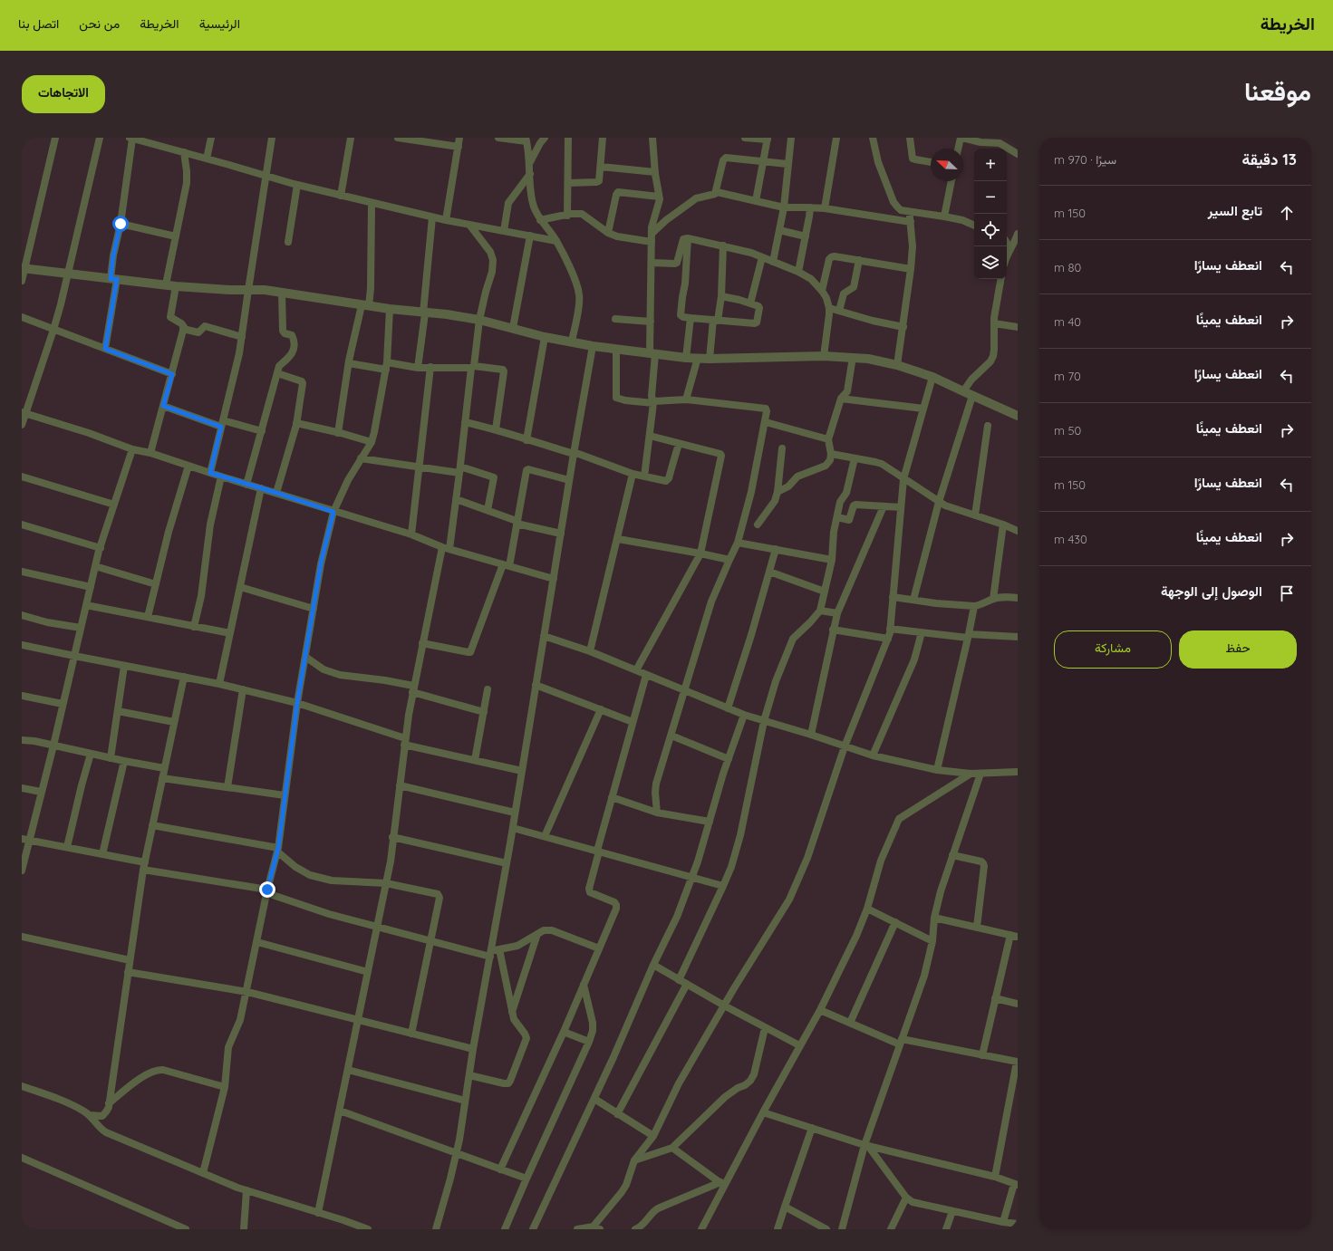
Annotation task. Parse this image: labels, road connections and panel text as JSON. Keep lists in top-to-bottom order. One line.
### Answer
{"north":"top left","page":{"header":"الخريطة","nav":["الرئيسية","الخريطة","من نحن","اتصل بنا"],"title":"موقعنا","buttons":["الاتجاهات",["حفظ","مشاركة"]],"heading":["13 دقيقة","سيرًا · 970 m"],"map_buttons":["+","−"],"list":[["تابع السير","150 m"],["انعطف يسارًا","80 m"],["انعطف يمينًا","40 m"],["انعطف يسارًا","70 m"],["انعطف يمينًا","50 m"],["انعطف يسارًا","150 m"],["انعطف يمينًا","430 m"],"الوصول إلى الوجهة"]}}
